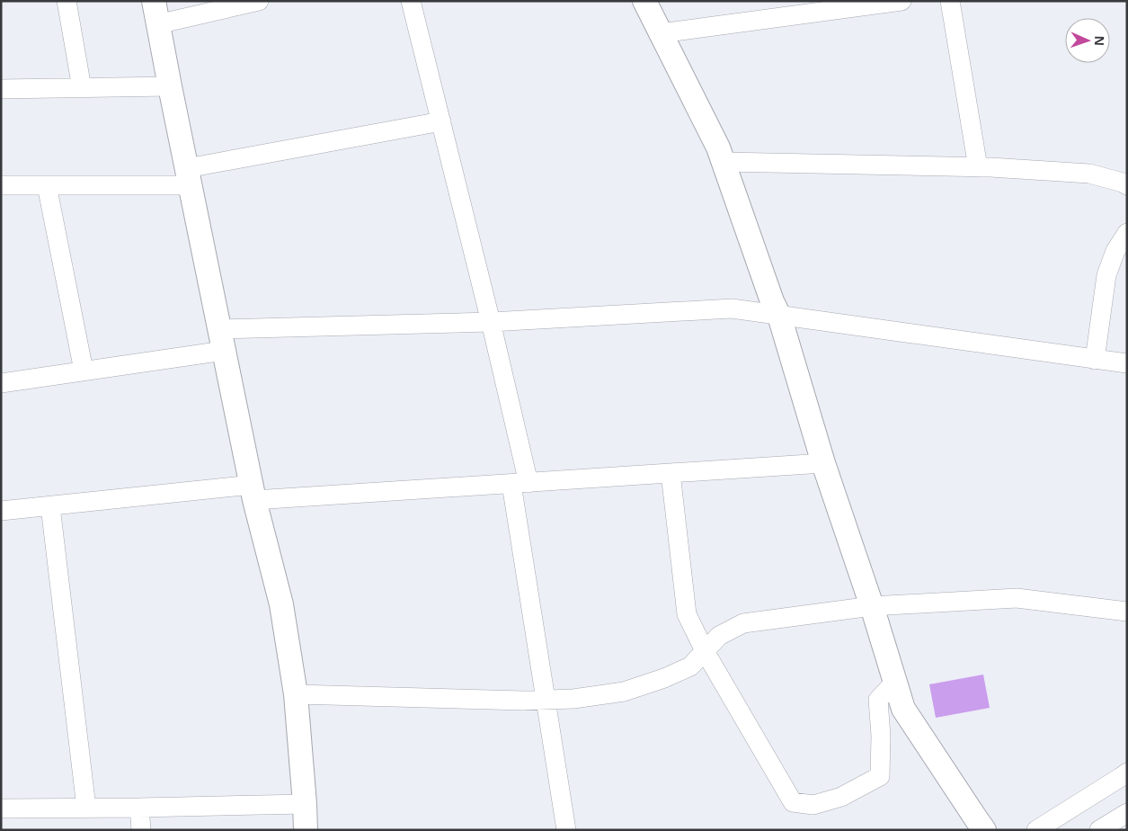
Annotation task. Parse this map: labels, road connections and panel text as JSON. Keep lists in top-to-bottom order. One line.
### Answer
{"north":"right"}
